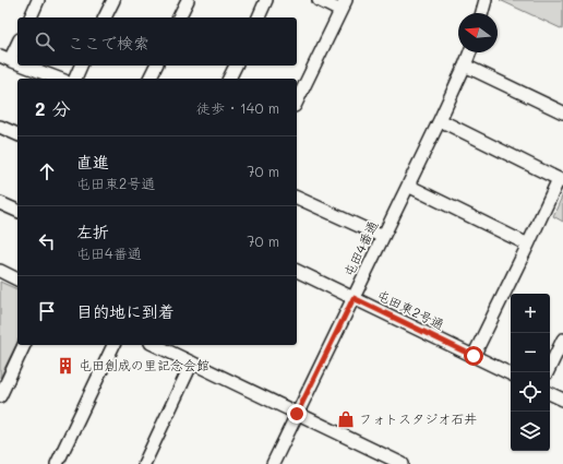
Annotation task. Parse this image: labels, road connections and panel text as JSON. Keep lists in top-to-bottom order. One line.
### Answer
{"streets":{"street":["屯田4番通","屯田東2号通"]},"crossings":[["屯田4番通","屯田東2号通"]],"places":{"building":["屯田創成の里記念会館"],"shop":["フォトスタジオ石井"]},"north":"left","page":{"search":"ここで検索","heading":["2 分","徒歩 · 140 m"],"list":[["直進","屯田東2号通","70 m"],["左折","屯田4番通","70 m"],"目的地に到着"],"map_buttons":["+","−"]}}
